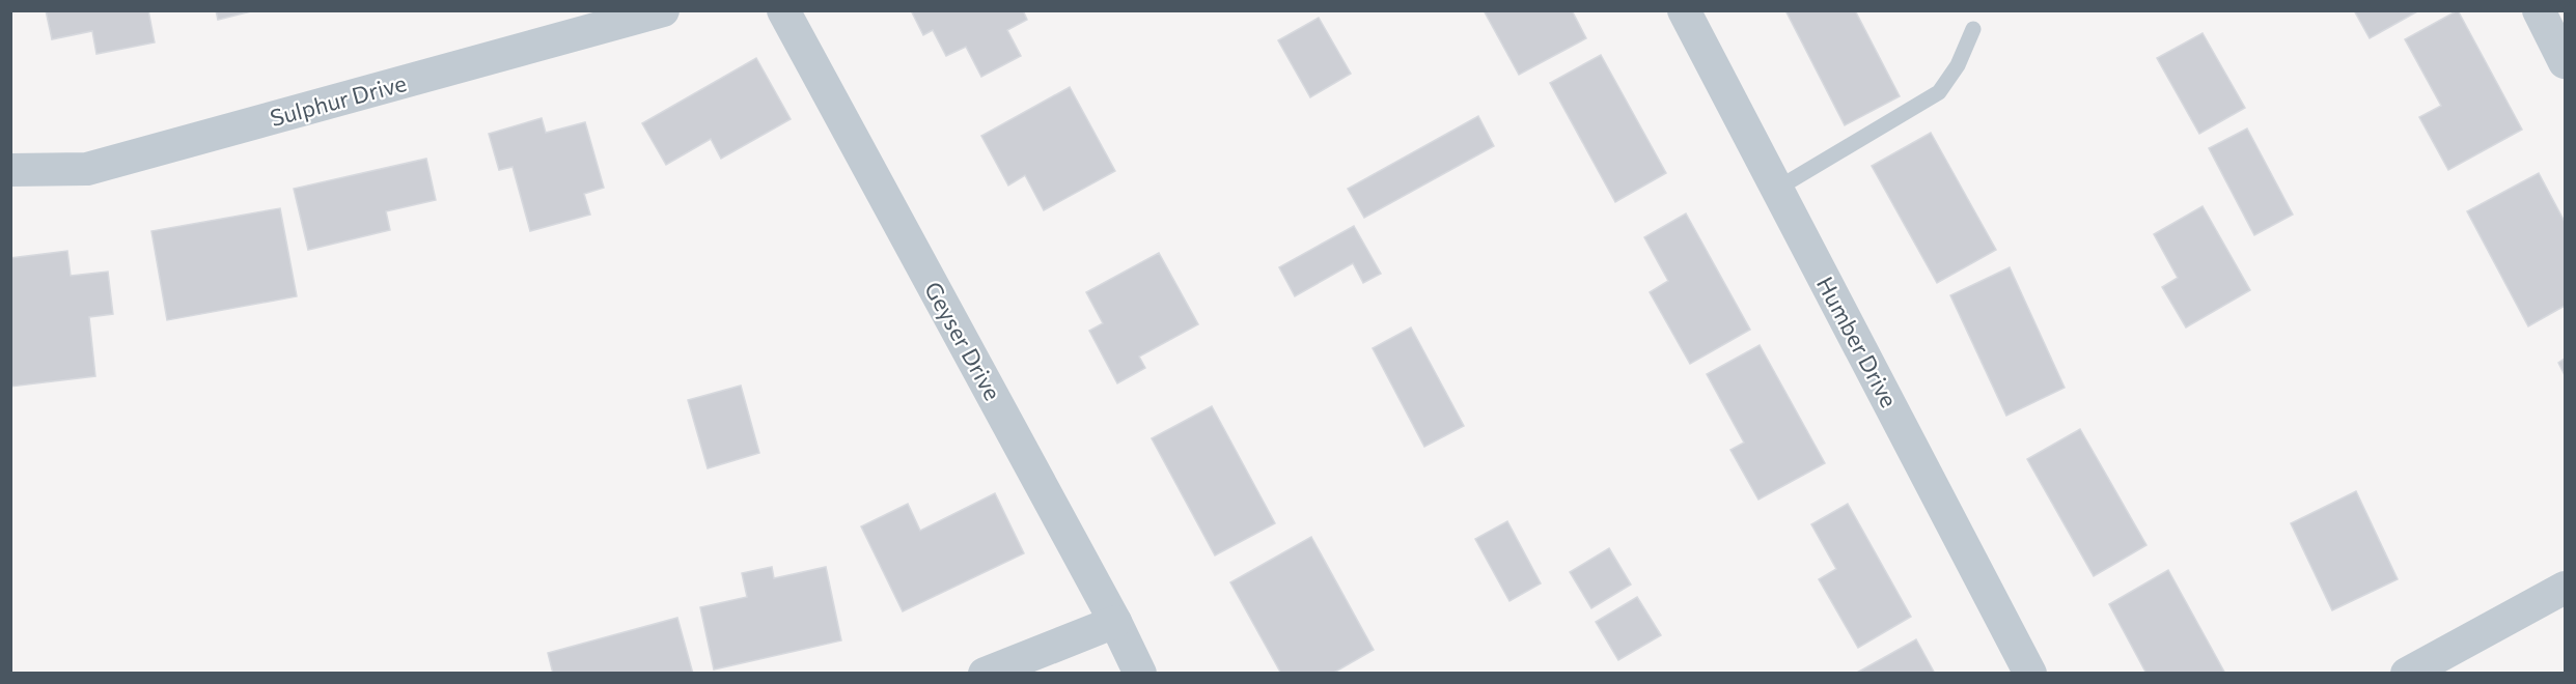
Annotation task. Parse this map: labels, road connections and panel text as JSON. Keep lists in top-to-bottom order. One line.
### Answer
{"streets":{"street":["Sulphur Drive","Geyser Drive","Humber Drive"]}}
